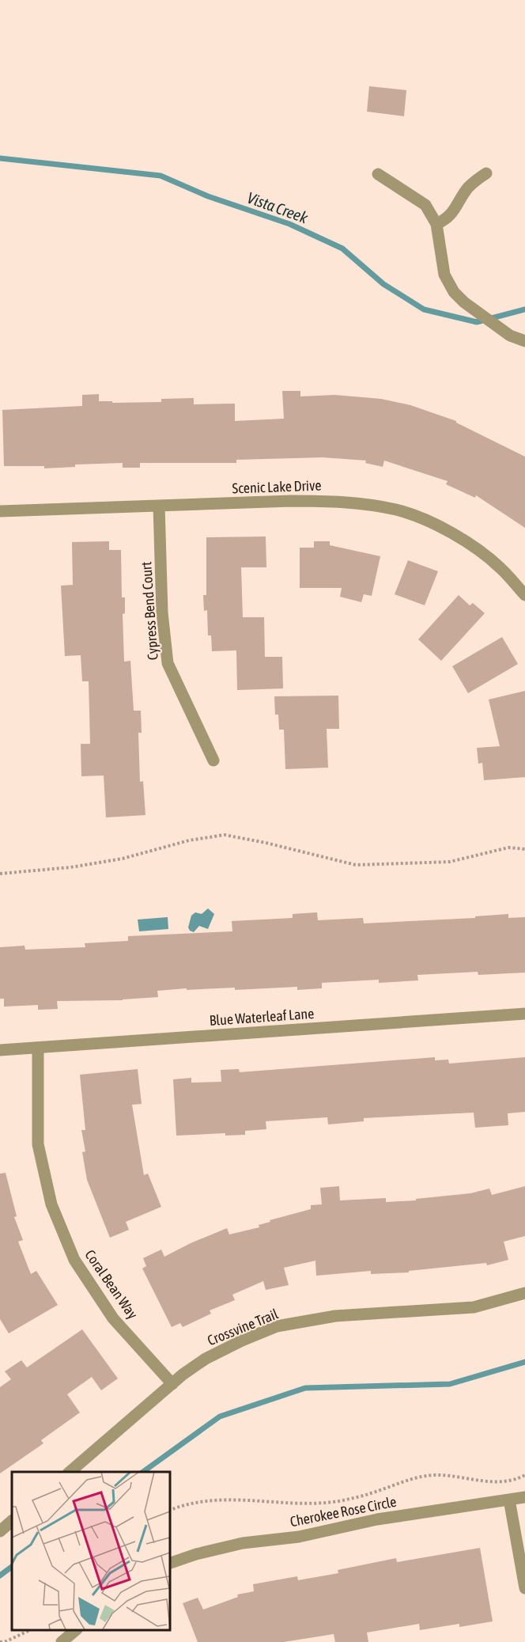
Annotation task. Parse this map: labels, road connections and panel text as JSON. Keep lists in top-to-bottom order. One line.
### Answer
{"streets":{"street":["Scenic Lake Drive","Cypress Bend Court","Blue Waterleaf Lane","Coral Bean Way","Crossvine Trail","Cherokee Rose Circle"]},"crossings":[["Scenic Lake Drive","Cypress Bend Court"],["Blue Waterleaf Lane","Coral Bean Way"],["Coral Bean Way","Crossvine Trail"]],"water":["Vista Creek"]}
